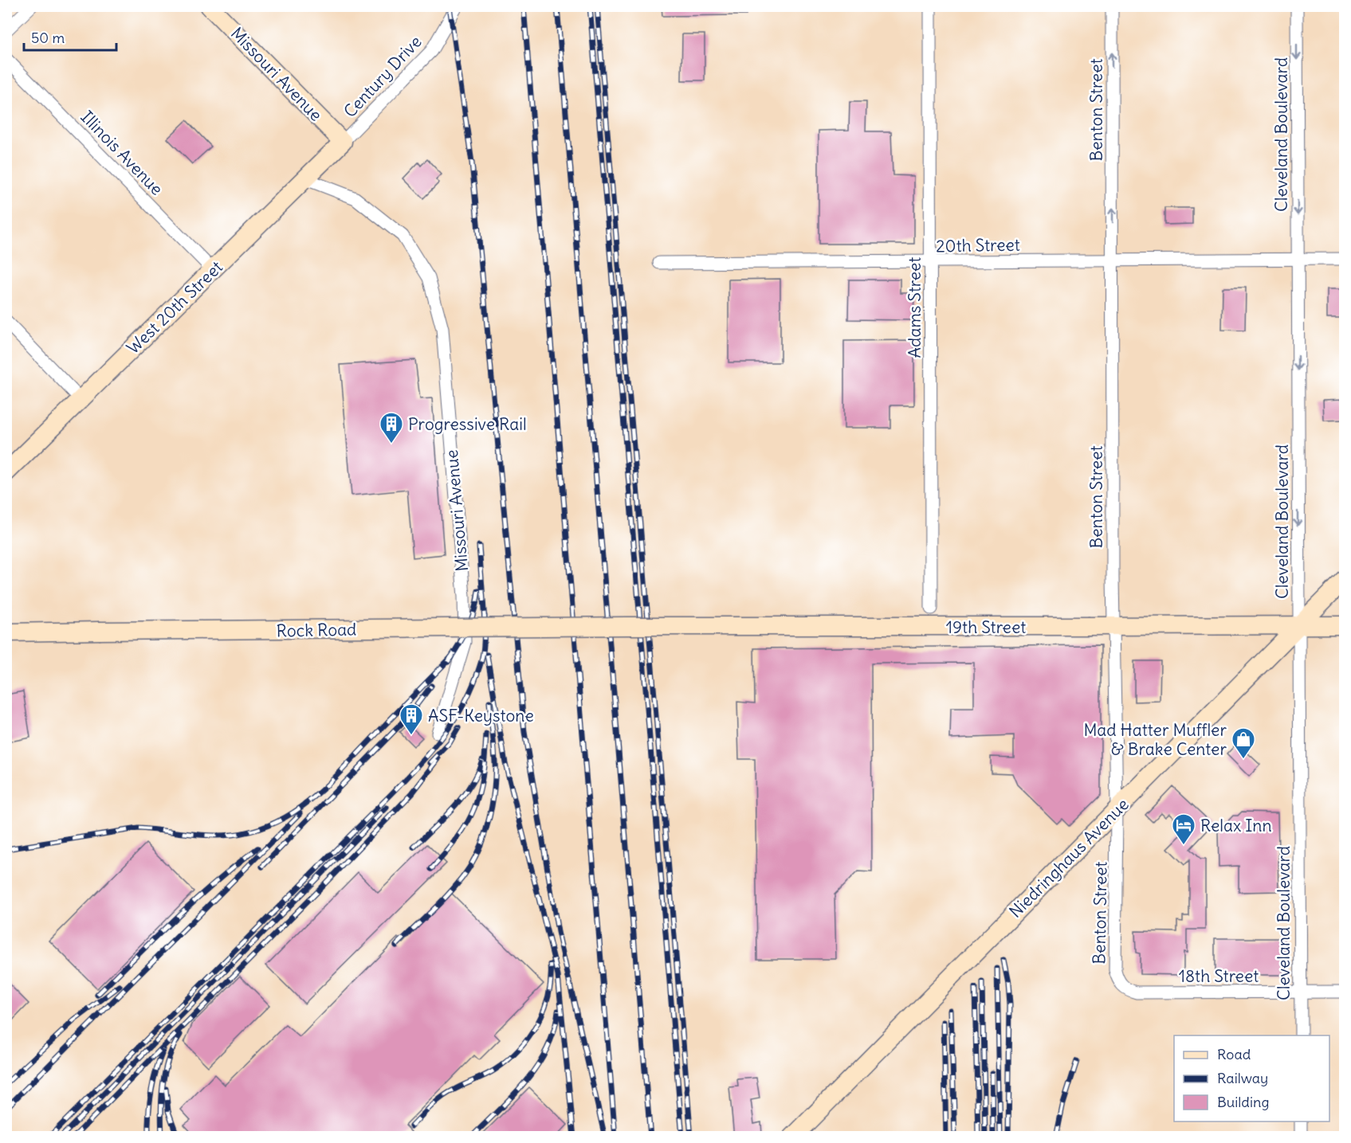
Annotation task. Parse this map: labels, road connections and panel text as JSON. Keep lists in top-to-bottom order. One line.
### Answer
{"streets":{"street":["Missouri Avenue","Century Drive","Benton Street","Cleveland Boulevard","Illinois Avenue","20th Street","West 20th Street","Adams Street","19th Street","Rock Road","Niedringhaus Avenue","18th Street"]},"crossings":[["Missouri Avenue","Century Drive"],["Missouri Avenue","West 20th Street"],["Century Drive","West 20th Street"],["Benton Street","20th Street"],["Benton Street","19th Street"],["Benton Street","Niedringhaus Avenue"],["Benton Street","18th Street"],["Cleveland Boulevard","20th Street"],["Cleveland Boulevard","19th Street"],["Cleveland Boulevard","Niedringhaus Avenue"],["Cleveland Boulevard","18th Street"],["Illinois Avenue","West 20th Street"],["20th Street","Adams Street"],["19th Street","Rock Road"],["19th Street","Niedringhaus Avenue"]],"one_way":["Cleveland Boulevard"],"places":{"building":["Progressive Rail","ASF-Keystone"],"shop":["Mad Hatter Muffler & Brake Center"],"hotel":["Relax Inn"]},"legend":["Road","Railway","Building"],"scale_bar":"50 m"}
